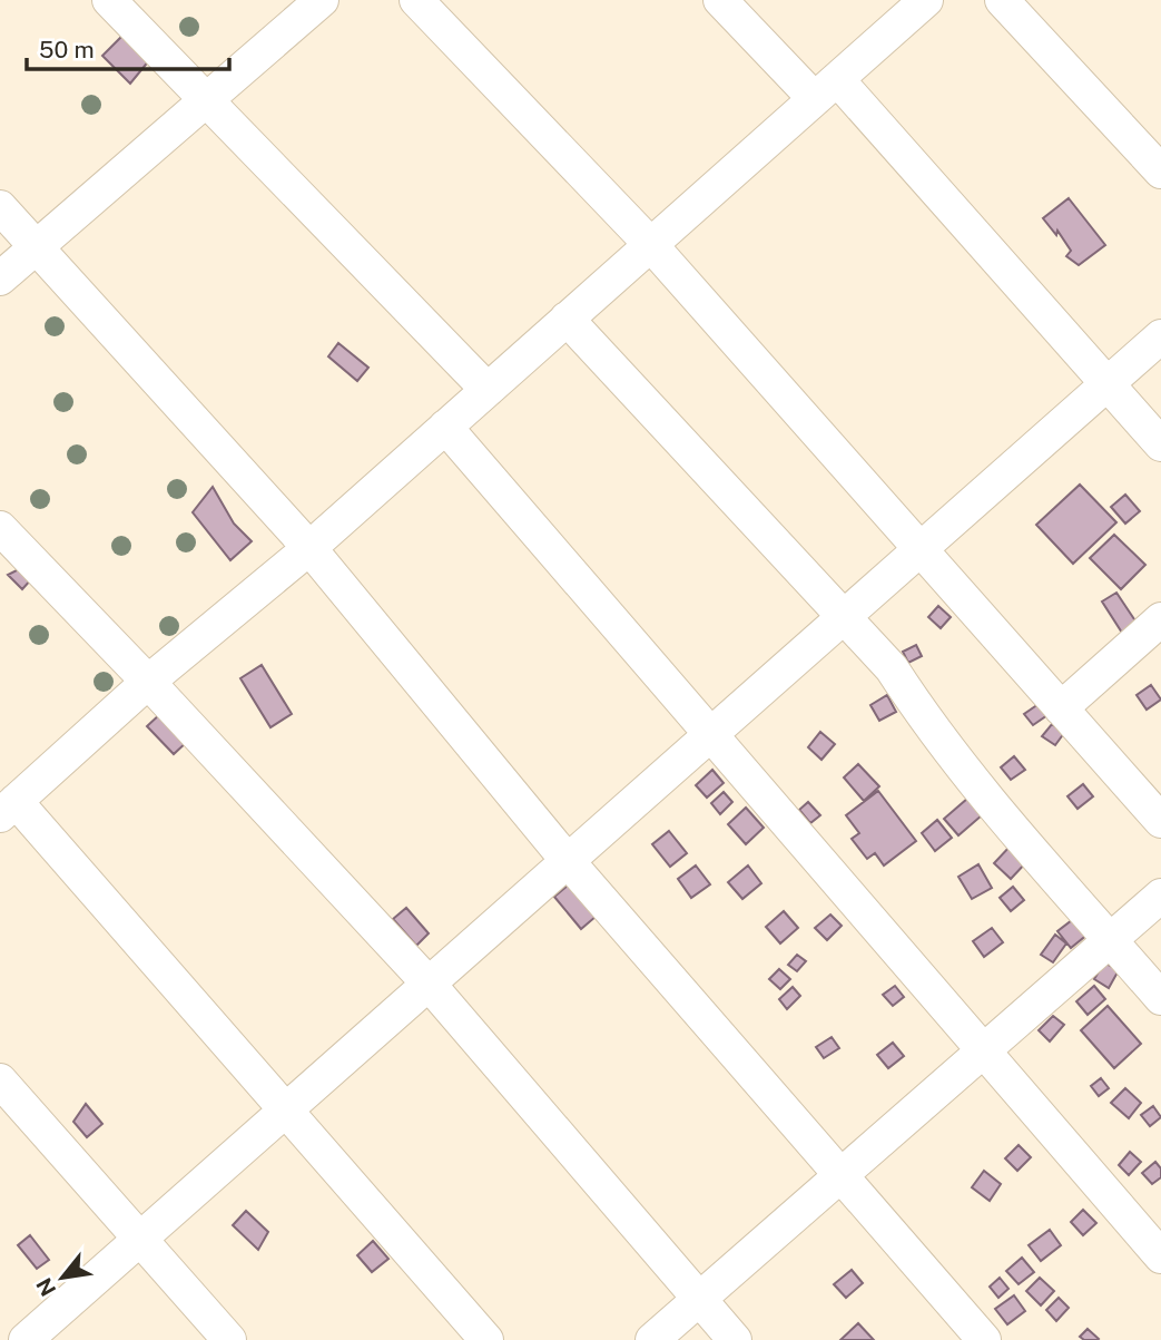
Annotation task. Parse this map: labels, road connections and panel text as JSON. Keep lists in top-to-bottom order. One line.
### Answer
{"scale_bar":"50 m","north":"bottom left"}
